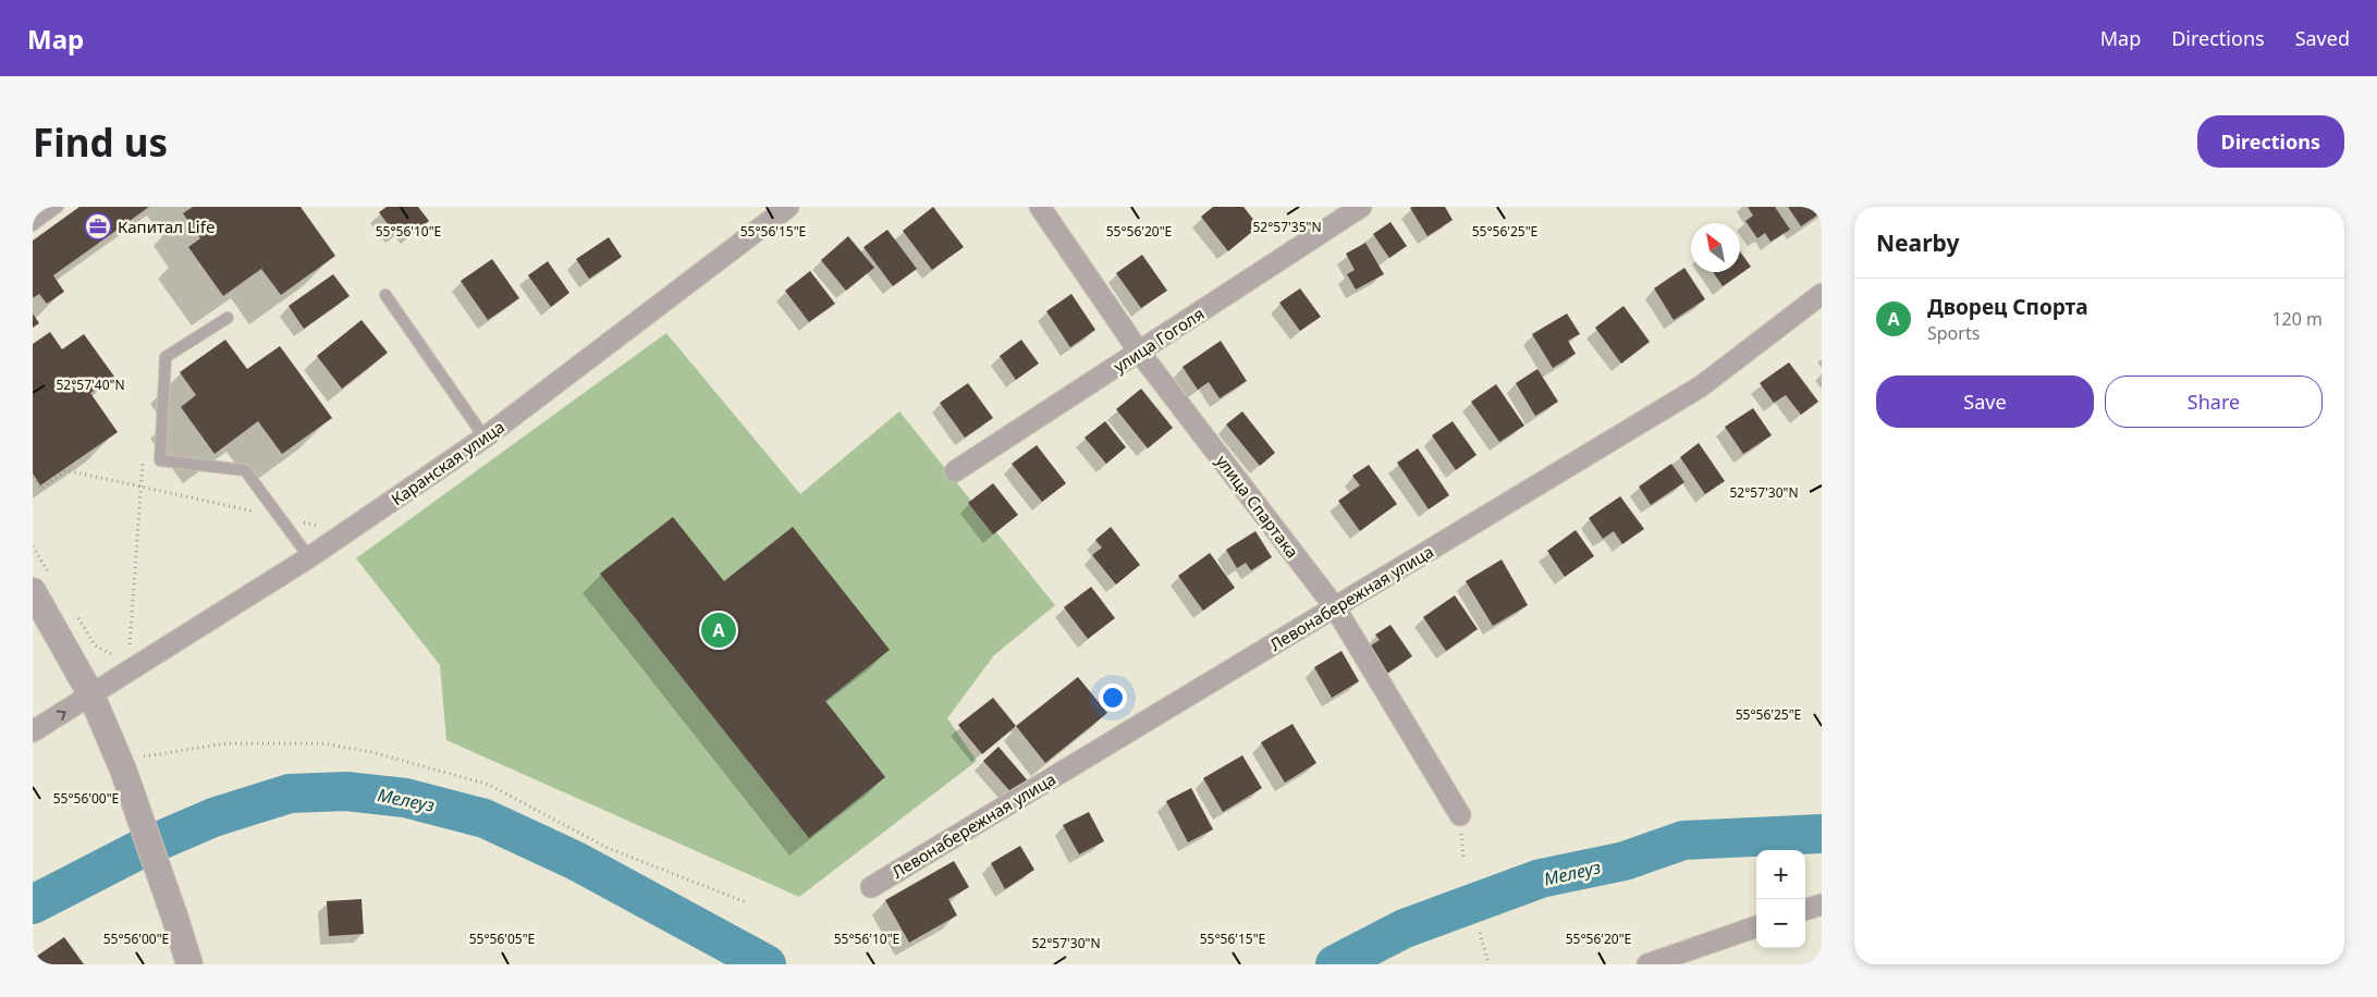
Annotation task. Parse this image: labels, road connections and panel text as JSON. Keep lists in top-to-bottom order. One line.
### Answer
{"streets":{"street":["улица Гоголя","Каранская улица","улица Спартака","Левонабережная улица"]},"crossings":[["улица Гоголя","улица Спартака"],["улица Спартака","Левонабережная улица"]],"water":["Мелеуз"],"places":{"office":["Капитал Life"]},"north":"top left","page":{"header":"Map","nav":["Map","Directions","Saved"],"buttons":["Directions",["Save","Share"]],"title":"Find us","heading":"Nearby","list":[{"mark":"A","name":"Дворец Спорта","note":"Sports","value":"120 m"}],"pins":"A","map_buttons":["+","−"]},"coordinates":["52°57'35\"N","55°56'25\"E","55°56'10\"E","55°56'15\"E","55°56'20\"E","52°57'40\"N","52°57'30\"N","55°56'00\"E","55°56'05\"E"]}
